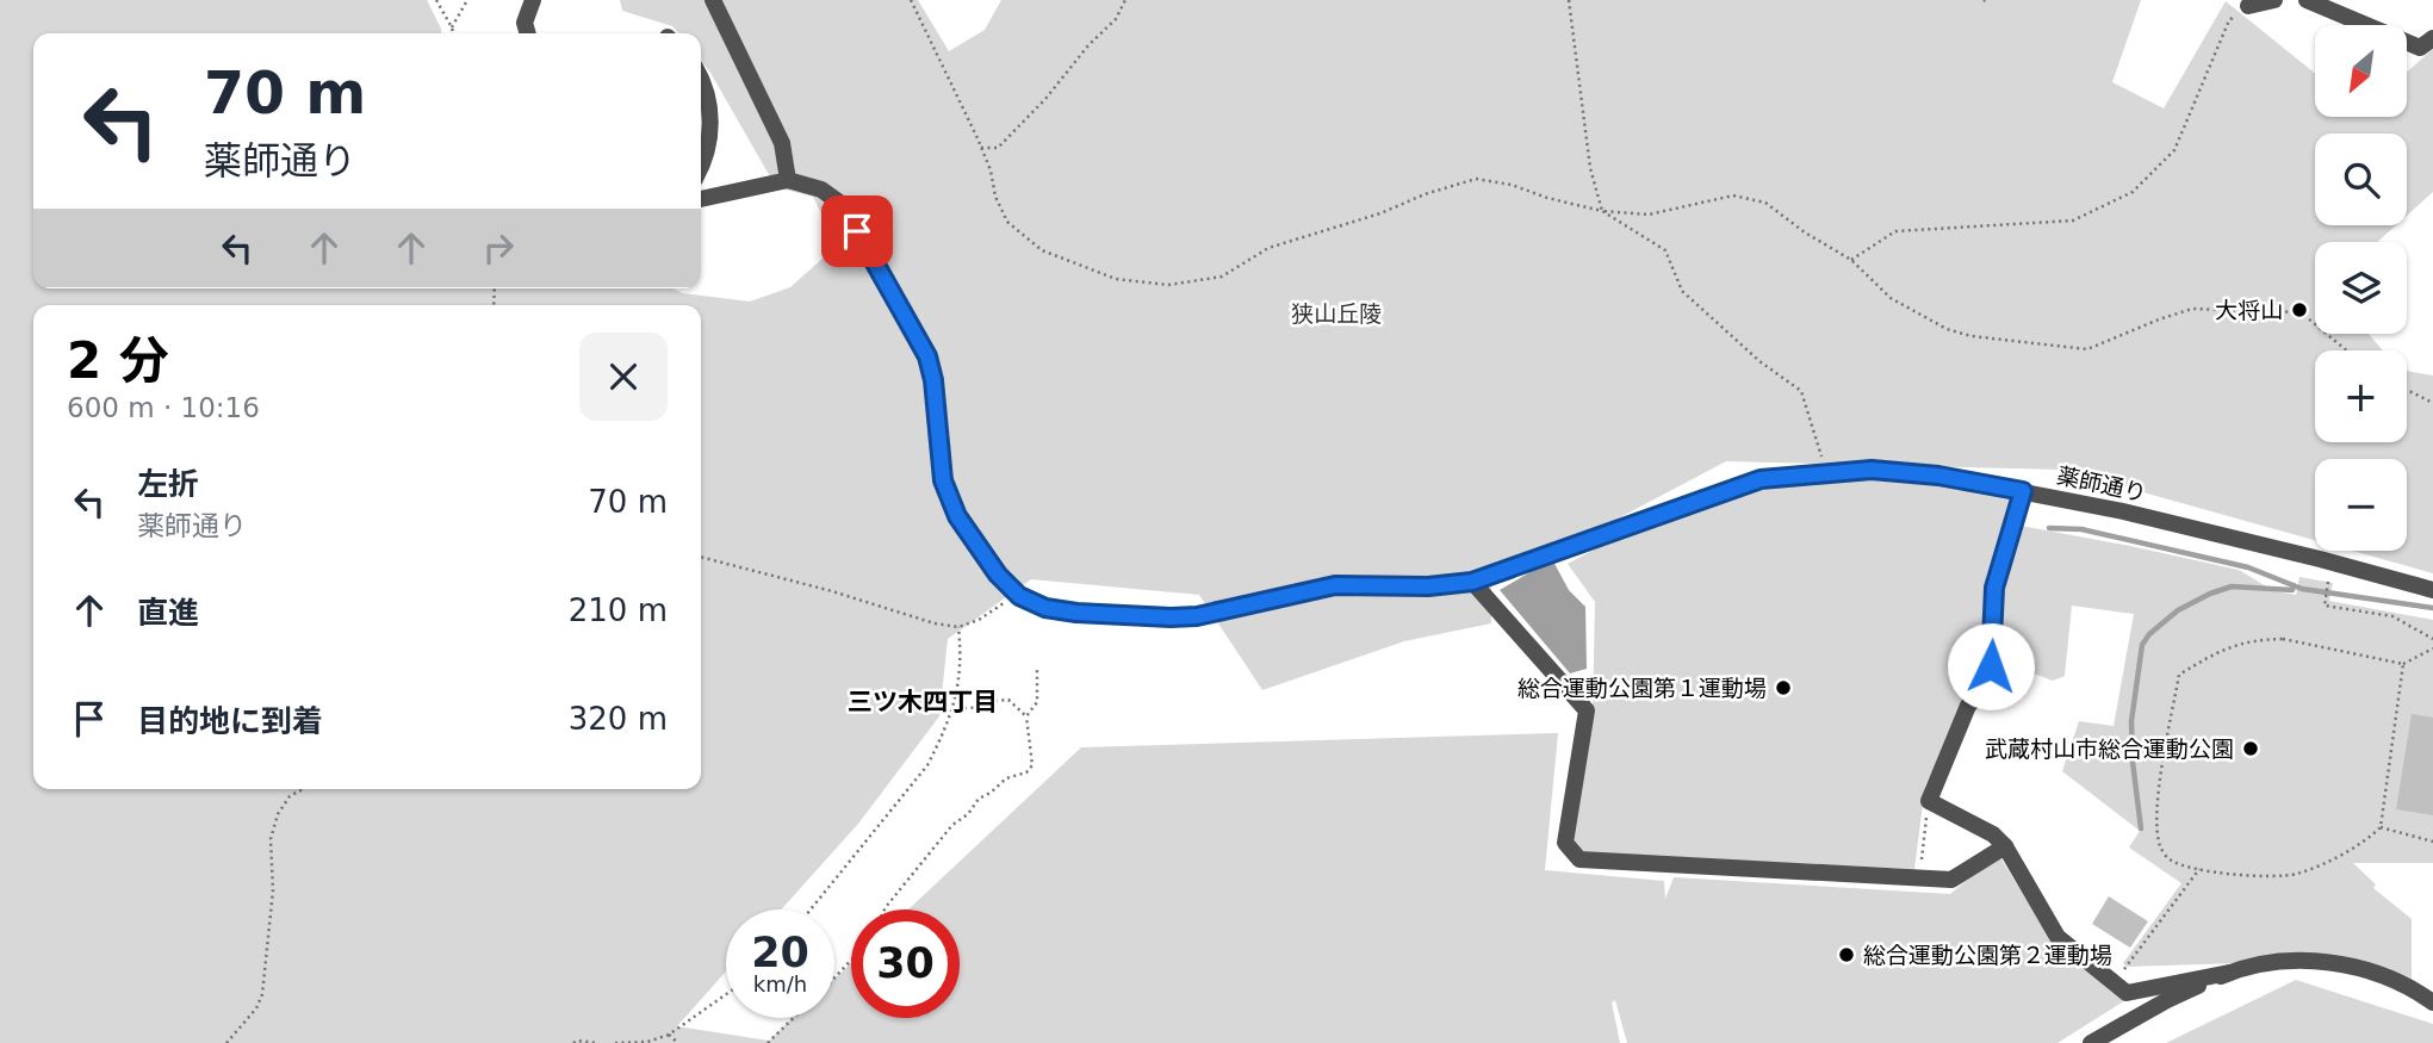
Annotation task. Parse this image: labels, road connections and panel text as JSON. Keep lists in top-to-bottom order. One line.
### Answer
{"streets":{"street":["薬師通り"]},"districts":["三ツ木四丁目"],"parks":["狭山丘陵"],"places":["大将山","総合運動公園第１運動場","武蔵村山市総合運動公園","総合運動公園第２運動場"],"north":"bottom left","page":{"map_buttons":["+","−"],"turn":["70 m","薬師通り"],"heading":["2 分","600 m · 10:16"],"list":[{"name":"左折","note":"薬師通り","value":"70 m"},{"name":"直進","value":"210 m"},{"name":"目的地に到着","value":"320 m"}],"speed":"20 km/h","limit":"30"}}
